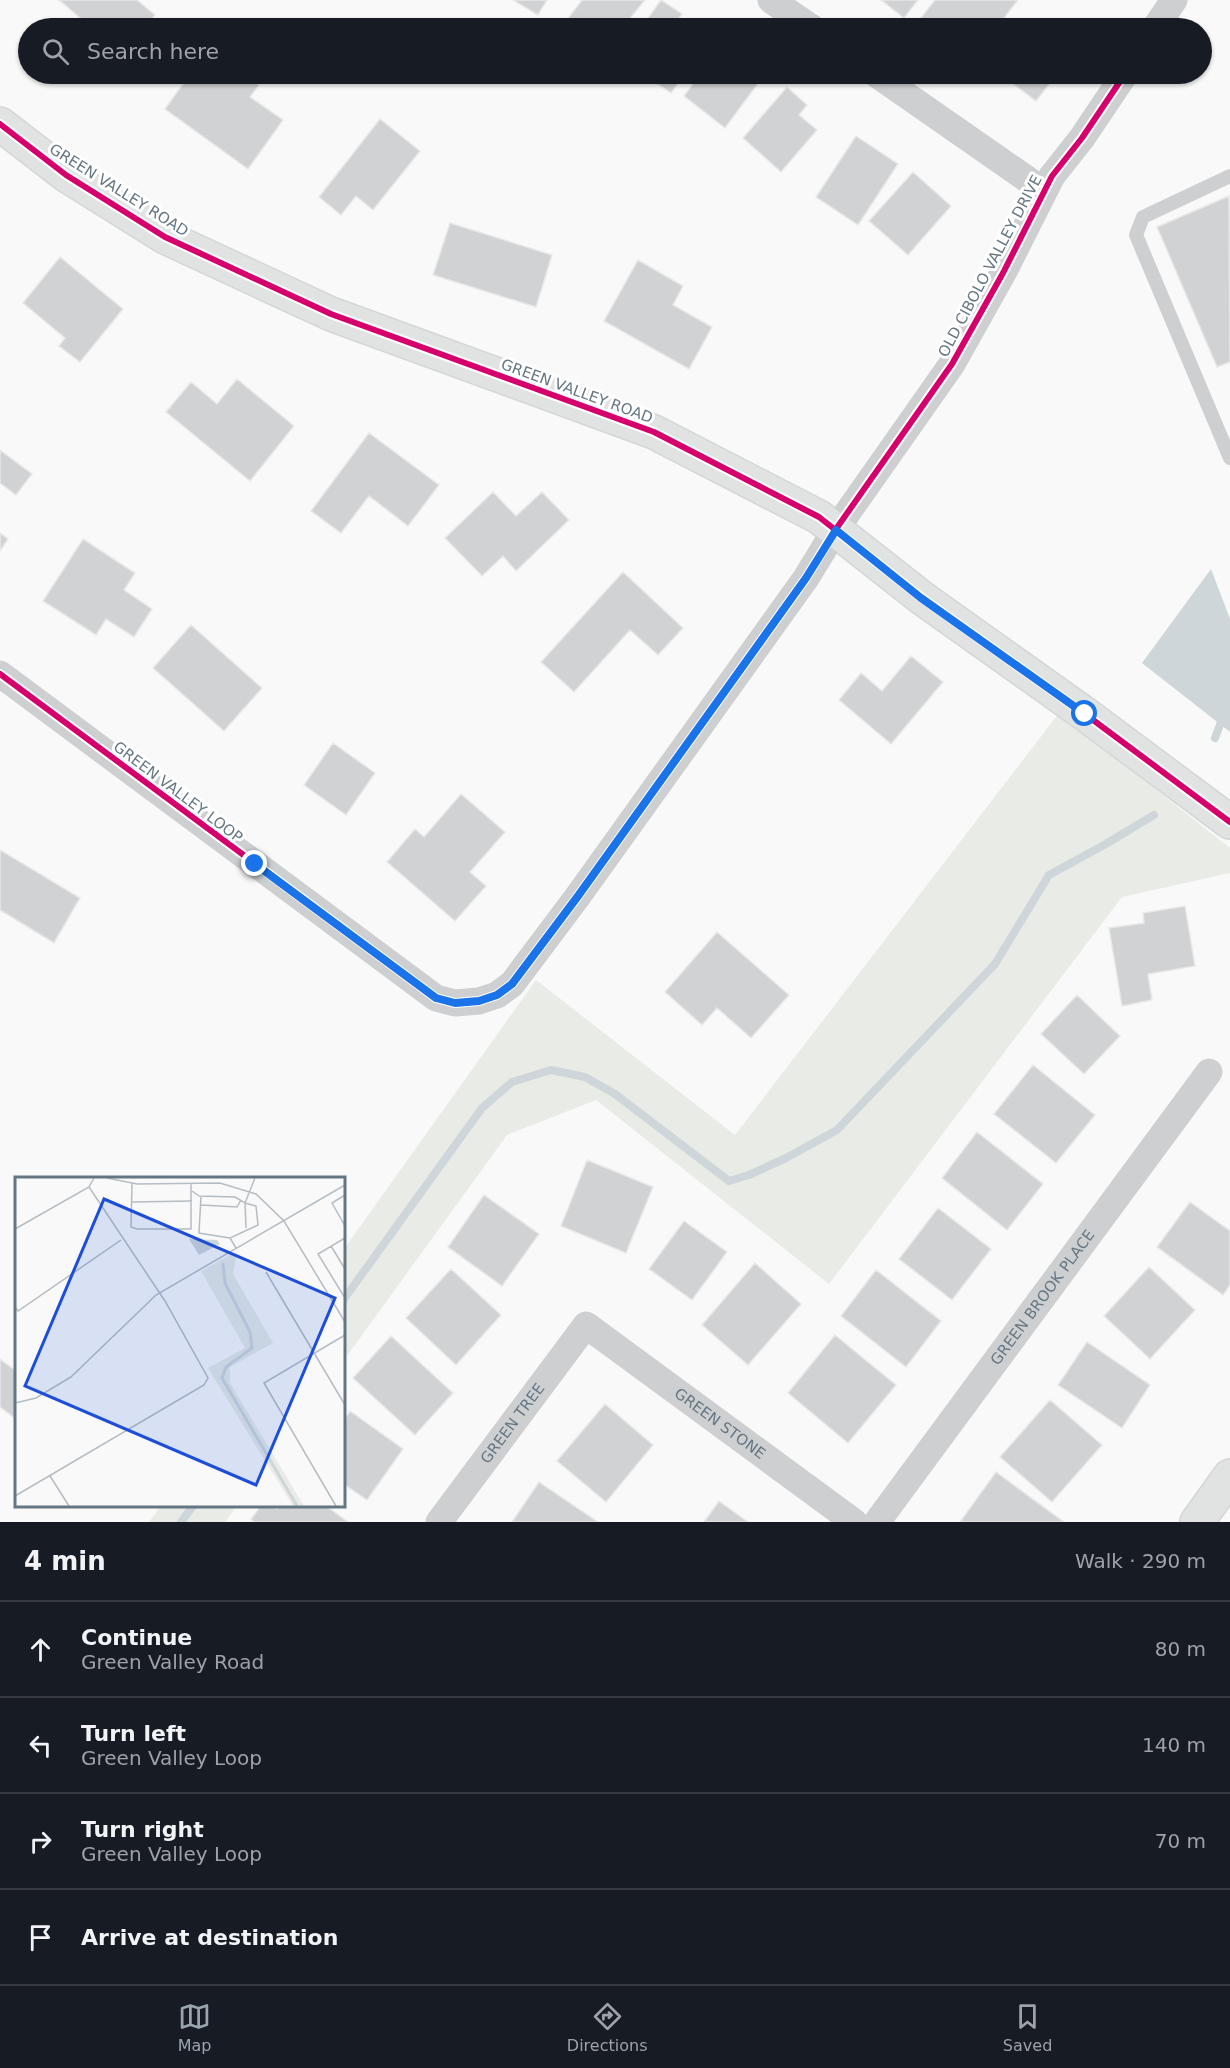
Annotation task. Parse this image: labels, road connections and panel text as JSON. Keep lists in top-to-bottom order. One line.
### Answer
{"streets":{"street":["GREEN VALLEY ROAD","OLD CIBOLO VALLEY DRIVE","GREEN VALLEY LOOP","GREEN BROOK PLACE","GREEN TREE","GREEN STONE"]},"crossings":[["GREEN VALLEY ROAD","OLD CIBOLO VALLEY DRIVE"],["GREEN VALLEY ROAD","GREEN VALLEY LOOP"],["OLD CIBOLO VALLEY DRIVE","GREEN VALLEY LOOP"],["GREEN TREE","GREEN STONE"]],"page":{"search":"Search here","heading":["4 min","Walk · 290 m"],"list":[["Continue","Green Valley Road","80 m"],["Turn left","Green Valley Loop","140 m"],["Turn right","Green Valley Loop","70 m"],"Arrive at destination"],"nav":["Map","Directions","Saved"]}}
